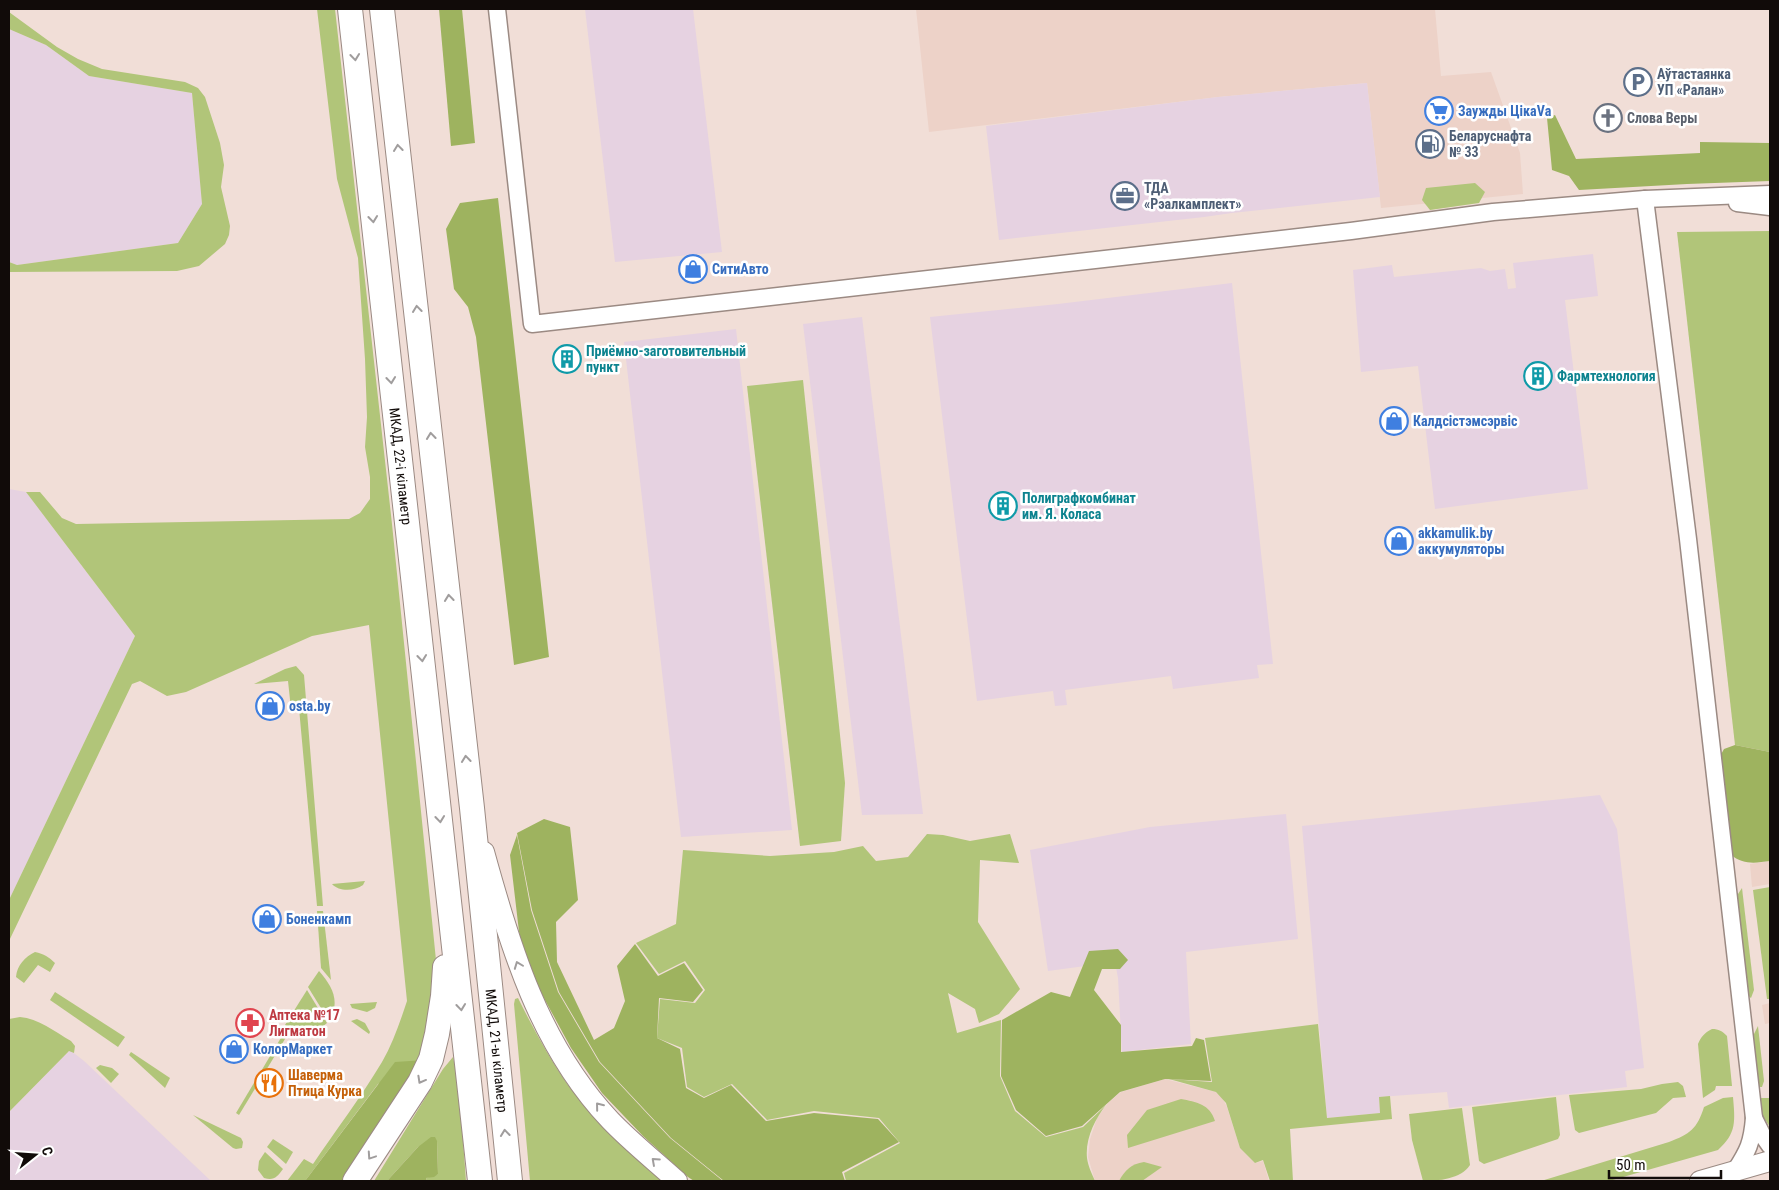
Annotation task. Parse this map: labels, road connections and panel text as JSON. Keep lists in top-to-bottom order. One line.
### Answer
{"streets":{"highway":["МКАД, 22-і кіламетр","МКАД, 21-ы кіламетр"]},"one_way":["МКАД, 21-ы кіламетр"],"places":{"parking":["Аўтастаянка УП «Ралан»"],"supermarket":["Заужды ЦікаVа"],"church":["Слова Веры"],"fuel station":["Беларуснафта № 33"],"office":["ТДА «Рэалкамплект»"],"shop":["СитиАвто","Калдсістэмсэрвіс","akkamulik.by аккумуляторы","osta.by","Боненкамп","КолорМаркет"],"building":["Приёмно-заготовительный пункт","Фармтехнология","Полиграфкомбинат им. Я. Коласа"],"pharmacy":["Аптека №17 Лигматон"],"restaurant":["Шаверма Птица Курка"]},"scale_bar":"50 m","north":"right"}
